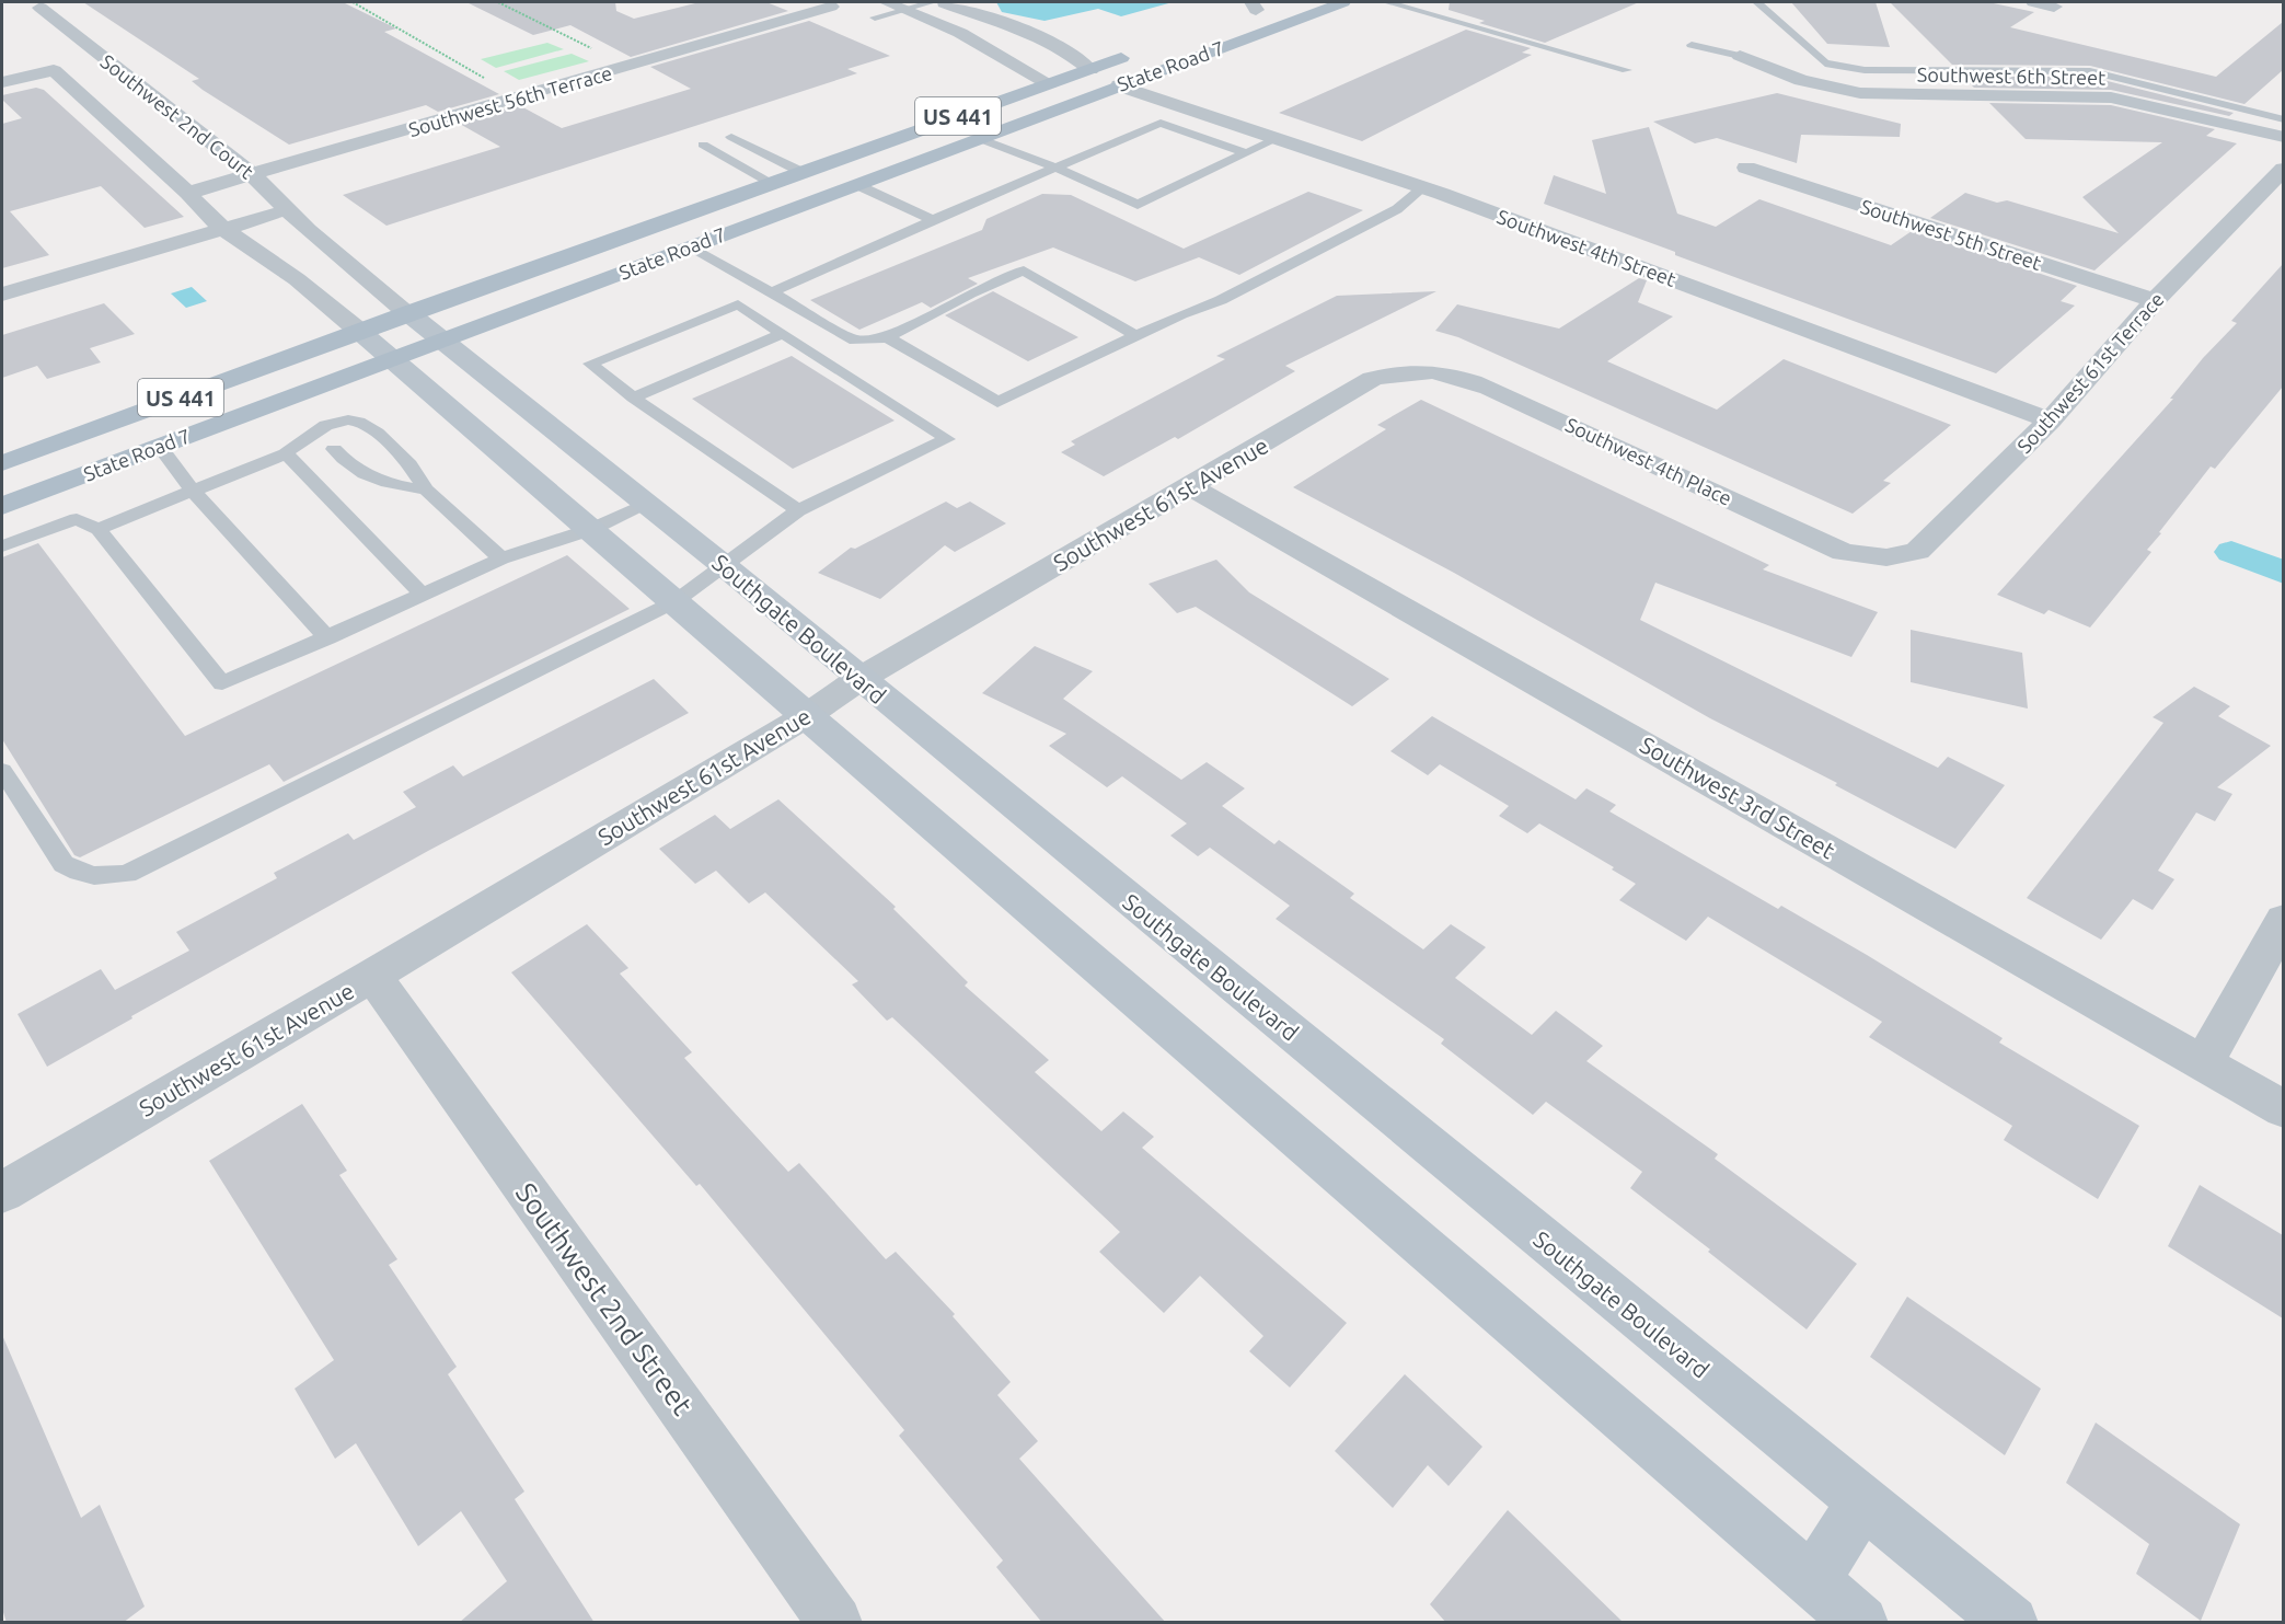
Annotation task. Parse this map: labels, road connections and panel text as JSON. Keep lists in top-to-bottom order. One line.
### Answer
{"streets":{"main road":["State Road 7","US 441","Southgate Boulevard"],"street":["Southwest 6th Street","Southwest 56th Terrace","Southwest 2nd Court","Southwest 5th Street","Southwest 4th Street","Southwest 61st Terrace","Southwest 4th Place","Southwest 61st Avenue","Southwest 3rd Street","Southwest 2nd Street"]},"crossings":[["State Road 7","Southwest 2nd Court"],["State Road 7","Southwest 4th Street"],["State Road 7","Southgate Boulevard"],["Southwest 56th Terrace","Southwest 2nd Court"],["Southwest 2nd Court","Southgate Boulevard"],["Southwest 5th Street","Southwest 61st Terrace"],["Southwest 4th Street","Southwest 61st Terrace"],["Southwest 61st Terrace","Southwest 4th Place"],["Southwest 4th Place","Southwest 61st Avenue"],["Southwest 61st Avenue","Southgate Boulevard"],["Southwest 61st Avenue","Southwest 3rd Street"],["Southwest 61st Avenue","Southwest 2nd Street"]]}
